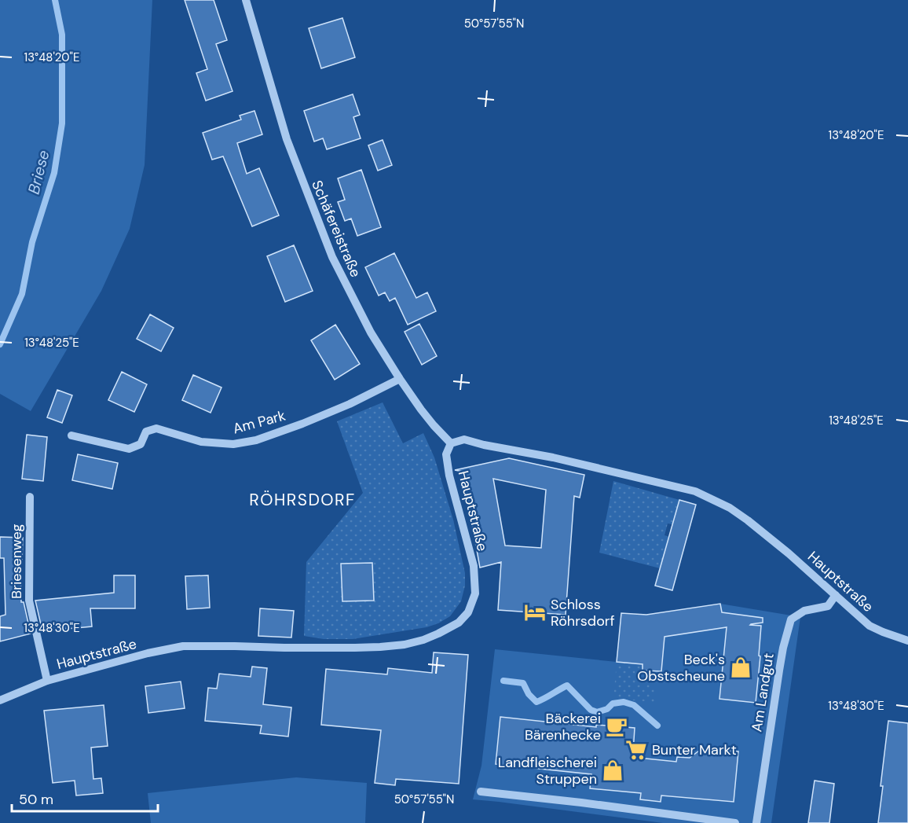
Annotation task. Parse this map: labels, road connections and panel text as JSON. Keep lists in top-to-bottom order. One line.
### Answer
{"streets":{"street":["Schäfereistraße","Am Park","Hauptstraße","Briesenweg","Am Landgut"]},"crossings":[["Schäfereistraße","Am Park"],["Schäfereistraße","Hauptstraße"],["Hauptstraße","Briesenweg"],["Hauptstraße","Am Landgut"]],"districts":["RÖHRSDORF"],"water":["Briese"],"places":{"hotel":["Schloss Röhrsdorf"],"shop":["Beck's Obstscheune","Landfleischerei Struppen"],"cafe":["Bäckerei Bärenhecke"],"supermarket":["Bunter Markt"]},"scale_bar":"50 m","coordinates":["50°57'55\"N","13°48'20\"E","13°48'25\"E","13°48'30\"E"]}
